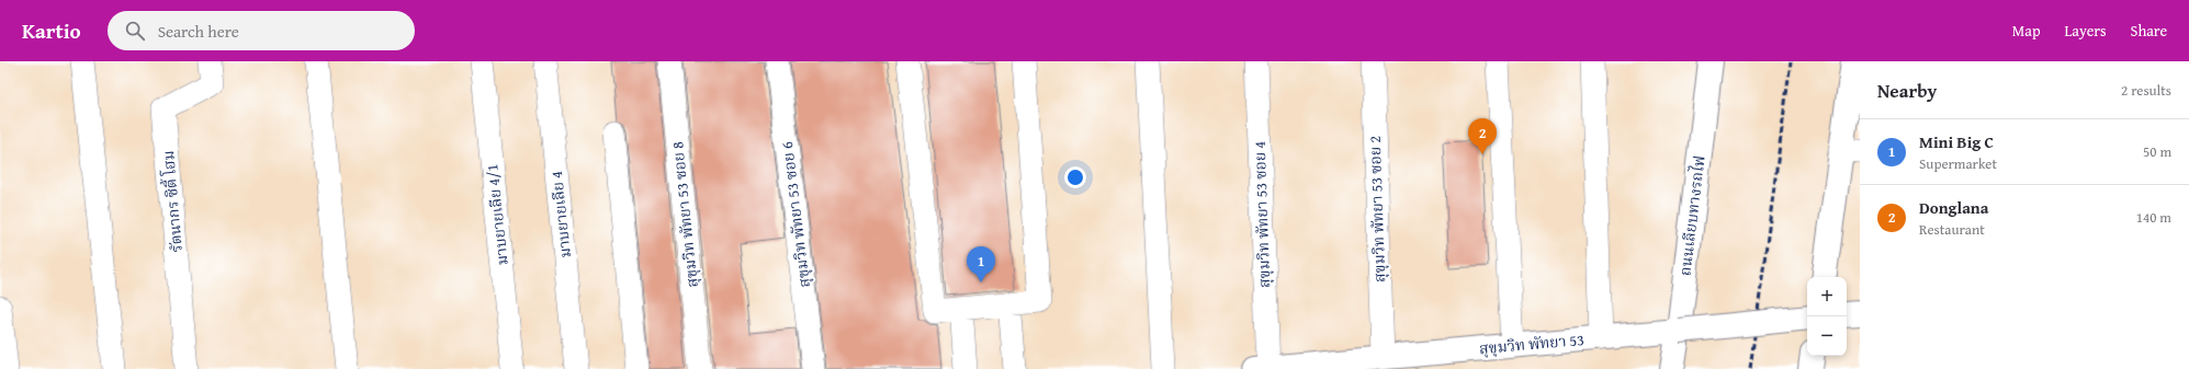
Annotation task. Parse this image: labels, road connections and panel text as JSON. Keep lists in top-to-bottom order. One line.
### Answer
{"streets":{"street":["รัตนากร ซิตี้ โฮม","สุขุมวิท พัทยา 53 ซอย 2","มาบยายเลีย 4/1","มาบยายเลีย 4","สุขุมวิท พัทยา 53 ซอย 8","สุขุมวิท พัทยา 53 ซอย 6","สุขุมวิท พัทยา 53 ซอย 4","ถนนเลียบทางรถไฟ","สุขุมวิท พัทยา 53"]},"crossings":[["สุขุมวิท พัทยา 53 ซอย 2","สุขุมวิท พัทยา 53"],["สุขุมวิท พัทยา 53 ซอย 4","สุขุมวิท พัทยา 53"],["ถนนเลียบทางรถไฟ","สุขุมวิท พัทยา 53"]],"page":{"header":"Kartio","search":"Search here","nav":["Map","Layers","Share"],"heading":["Nearby","2 results"],"pins":["2","1"],"list":[{"mark":"1","name":"Mini Big C","note":"Supermarket","value":"50 m"},{"mark":"2","name":"Donglana","note":"Restaurant","value":"140 m"}],"map_buttons":["+","−"]}}
